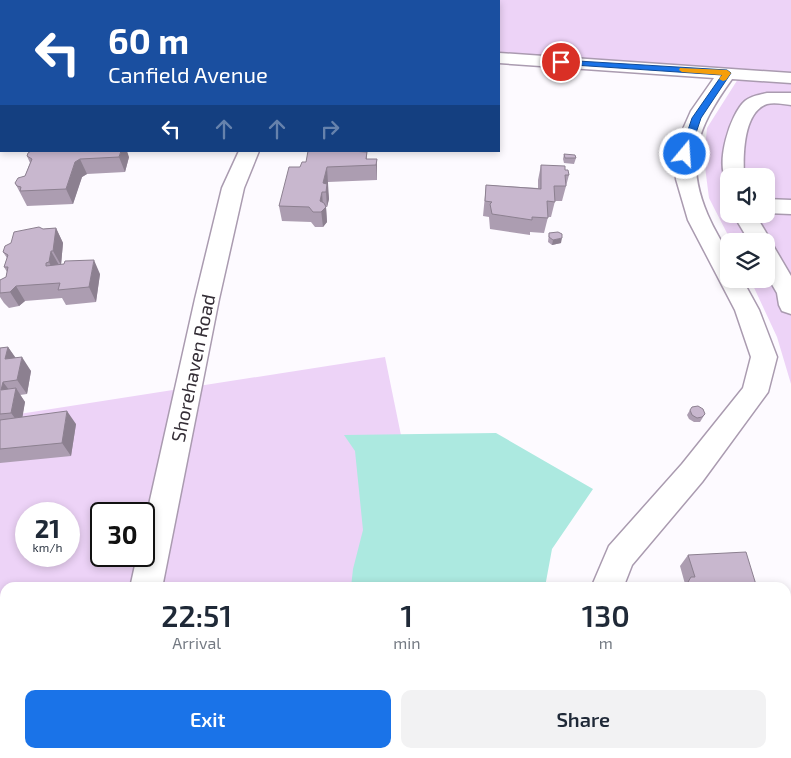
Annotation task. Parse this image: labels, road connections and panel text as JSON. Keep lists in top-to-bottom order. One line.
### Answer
{"streets":{"street":["Shorehaven Road"]},"page":{"turn":["60 m","Canfield Avenue"],"speed":"21 km/h","limit":"30","eta":["22:51","Arrival","1","min","130","m"],"buttons":["Exit","Share"]}}
